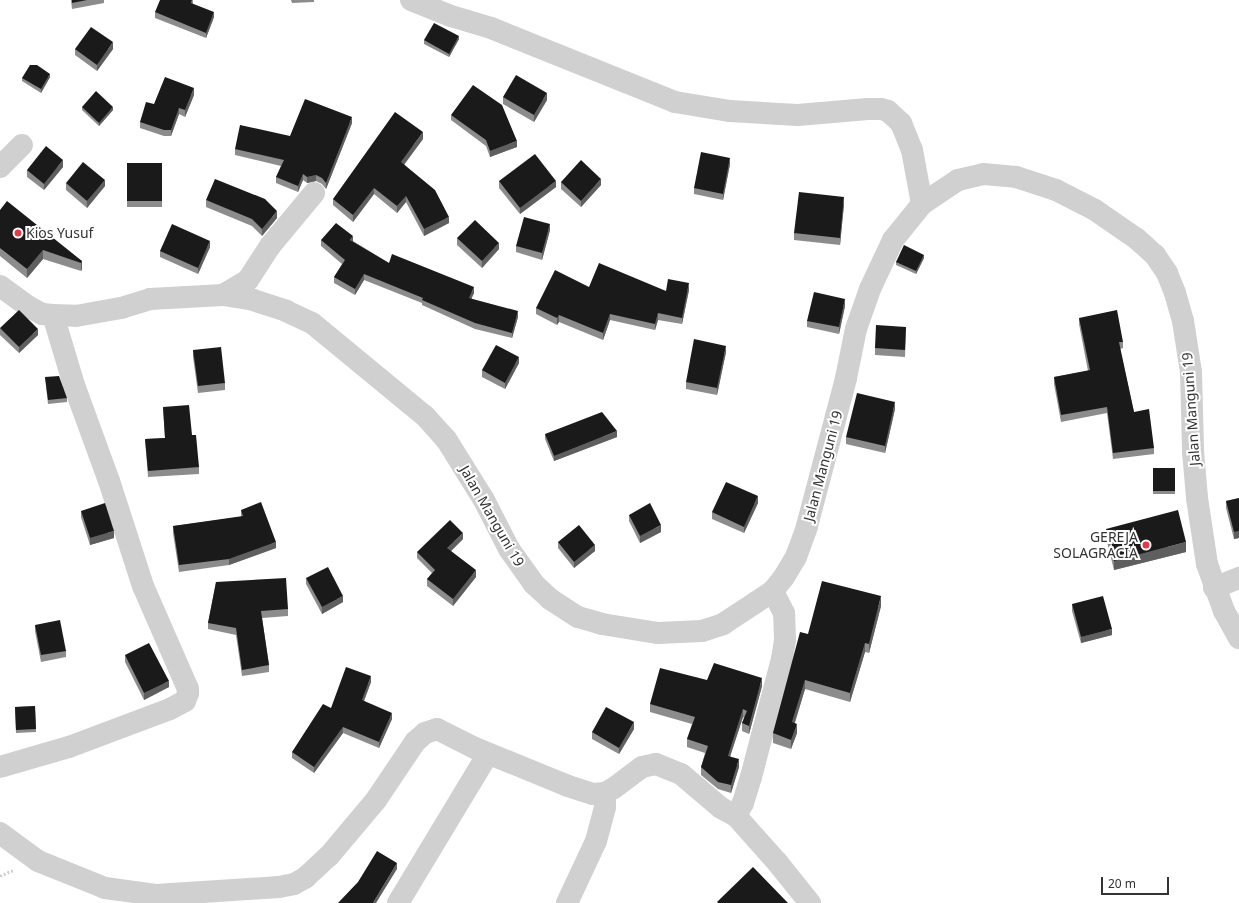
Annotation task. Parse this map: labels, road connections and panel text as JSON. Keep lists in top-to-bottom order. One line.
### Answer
{"streets":{"street":["Jalan Manguni 19"]},"places":["Kios Yusuf","GEREJA SOLAGRACIA"],"scale_bar":"20 m"}
